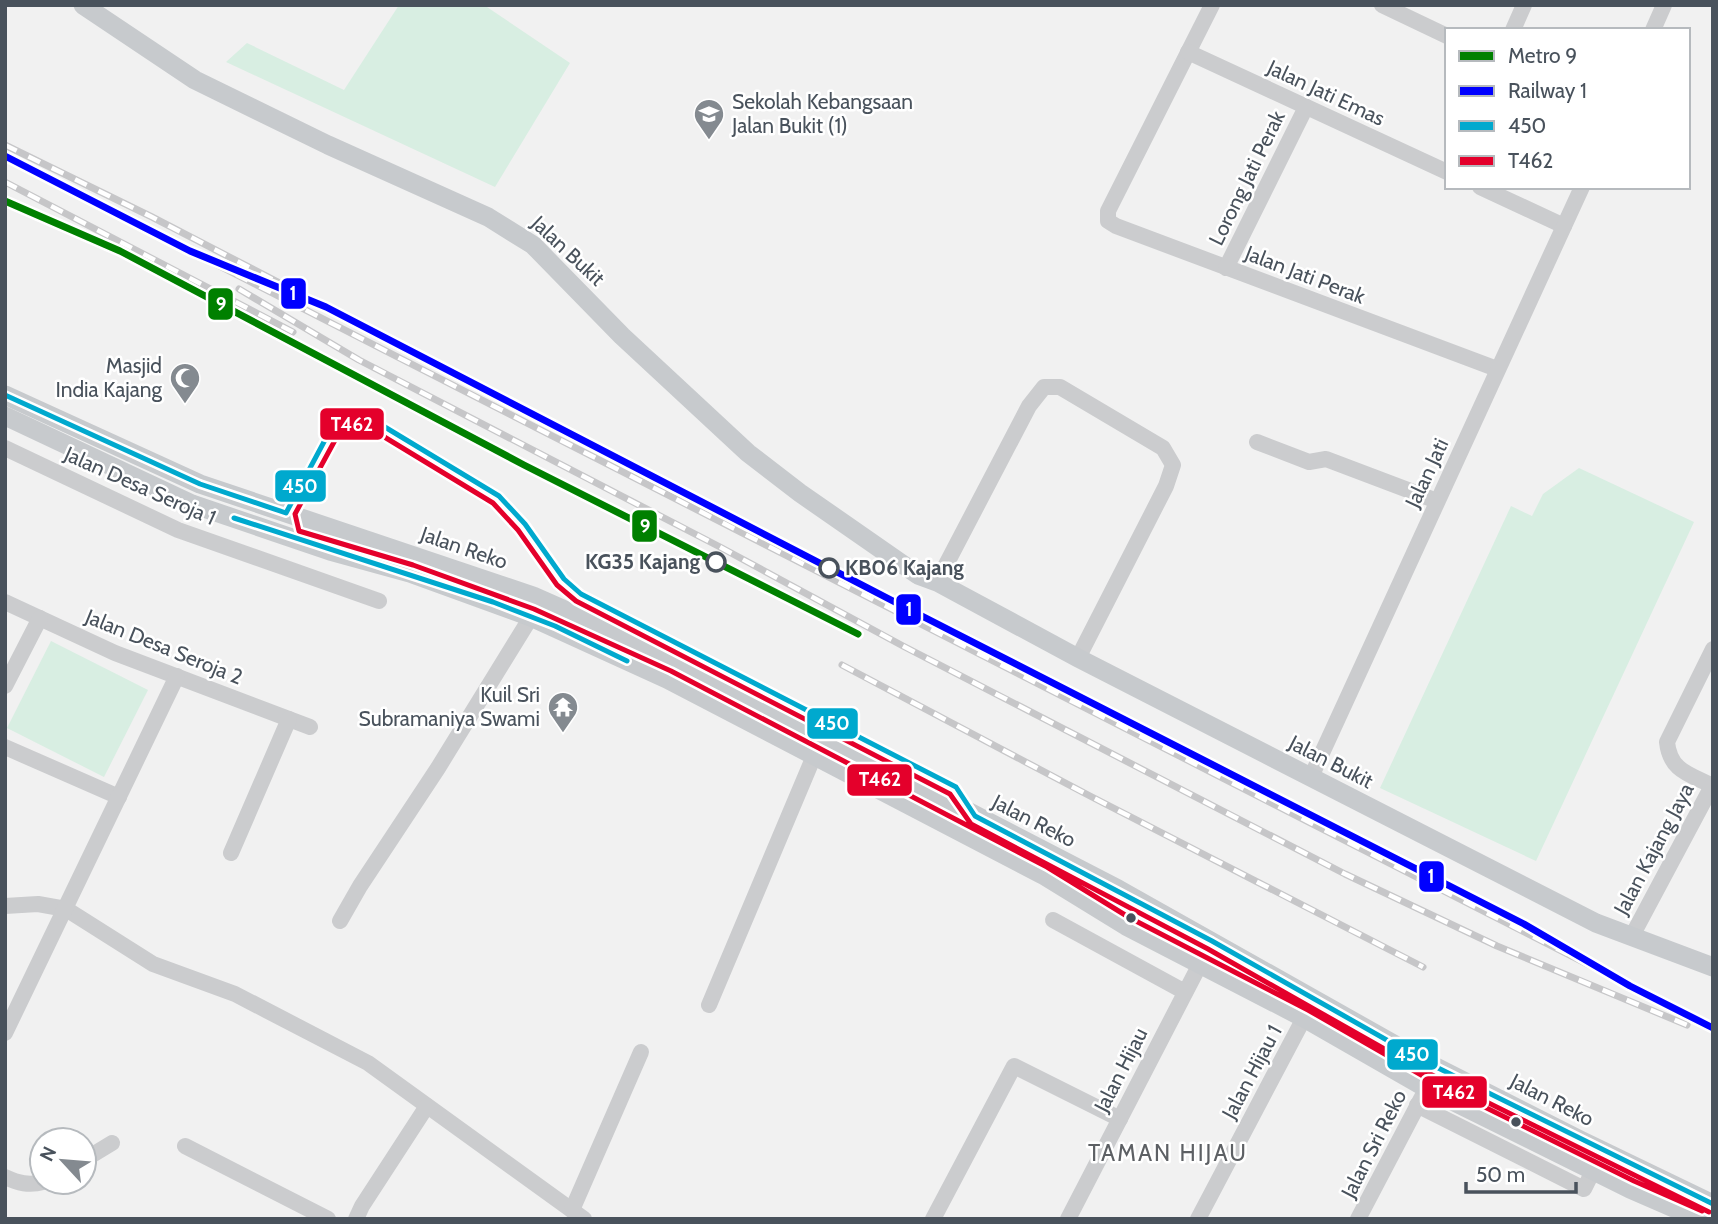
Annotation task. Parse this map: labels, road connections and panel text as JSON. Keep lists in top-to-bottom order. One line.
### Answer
{"streets":{"main road":["Jalan Bukit","Jalan Reko"],"street":["Jalan Jati Emas","Lorong Jati Perak","Jalan Jati Perak","Jalan Jati","Jalan Desa Seroja 1","Jalan Desa Seroja 2","Jalan Kajang Jaya","Jalan Hijau","Jalan Hijau 1","Jalan Sri Reko"]},"crossings":[["Jalan Jati Emas","Lorong Jati Perak"],["Jalan Jati Emas","Jalan Jati Perak"],["Lorong Jati Perak","Jalan Jati Perak"],["Jalan Bukit","Jalan Jati"],["Jalan Bukit","Jalan Kajang Jaya"],["Jalan Jati Perak","Jalan Jati"],["Jalan Reko","Jalan Hijau"],["Jalan Reko","Jalan Hijau 1"],["Jalan Reko","Jalan Sri Reko"]],"districts":["TAMAN HIJAU"],"places":{"school or university":["Sekolah Kebangsaan Jalan Bukit (1)"],"mosque":["Masjid India Kajang"],"other":["KG35 Kajang","KB06 Kajang"],"temple":["Kuil Sri Subramaniya Swami"]},"lines":["rail line 1","metro line 9","transit line 450","transit line T462"],"legend":["Metro 9","Railway 1","450","T462"],"scale_bar":"50 m","north":"top left"}
